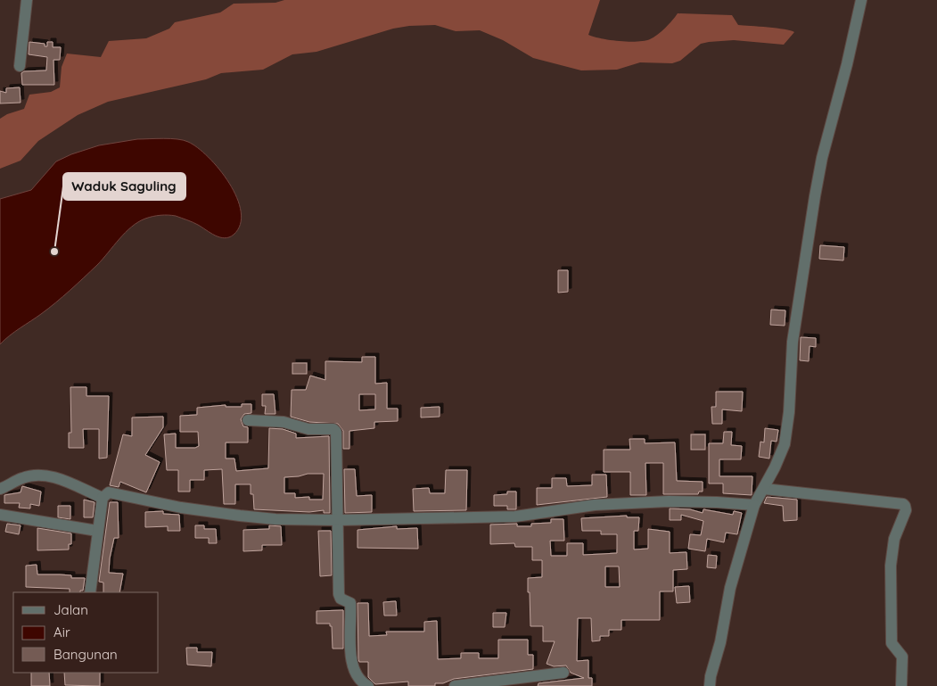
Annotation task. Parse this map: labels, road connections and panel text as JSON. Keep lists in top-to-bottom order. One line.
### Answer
{"places":["Waduk Saguling"],"legend":["Jalan","Air","Bangunan"]}
